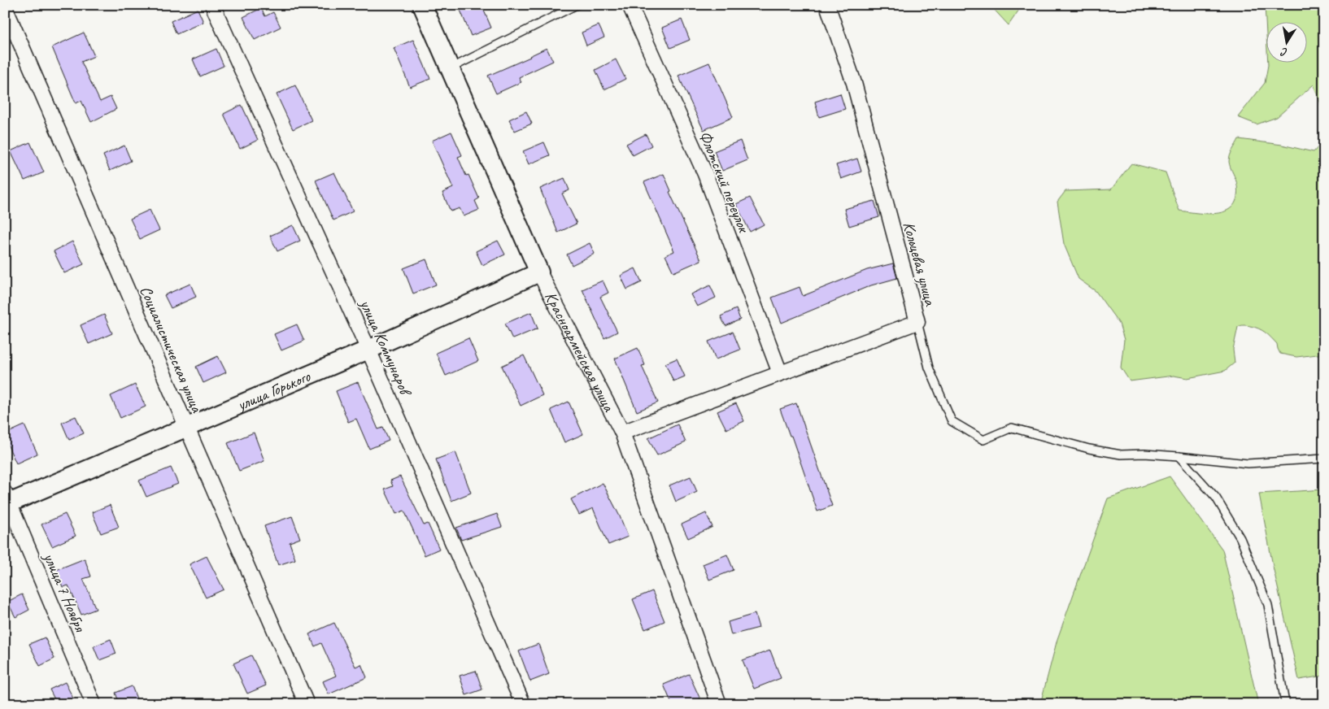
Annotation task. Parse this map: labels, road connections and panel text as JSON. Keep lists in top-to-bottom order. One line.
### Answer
{"streets":{"street":["Флотский переулок","Кольцевая улица","улица Коммунаров","Социалистическая улица","Красноармейская улица","улица Горького","улица 7 Ноября"]},"crossings":[["Флотский переулок","Кольцевая улица"],["Кольцевая улица","Красноармейская улица"],["улица Коммунаров","улица Горького"],["Социалистическая улица","улица Горького"],["Красноармейская улица","улица Горького"],["улица Горького","улица 7 Ноября"]],"north":"bottom"}
